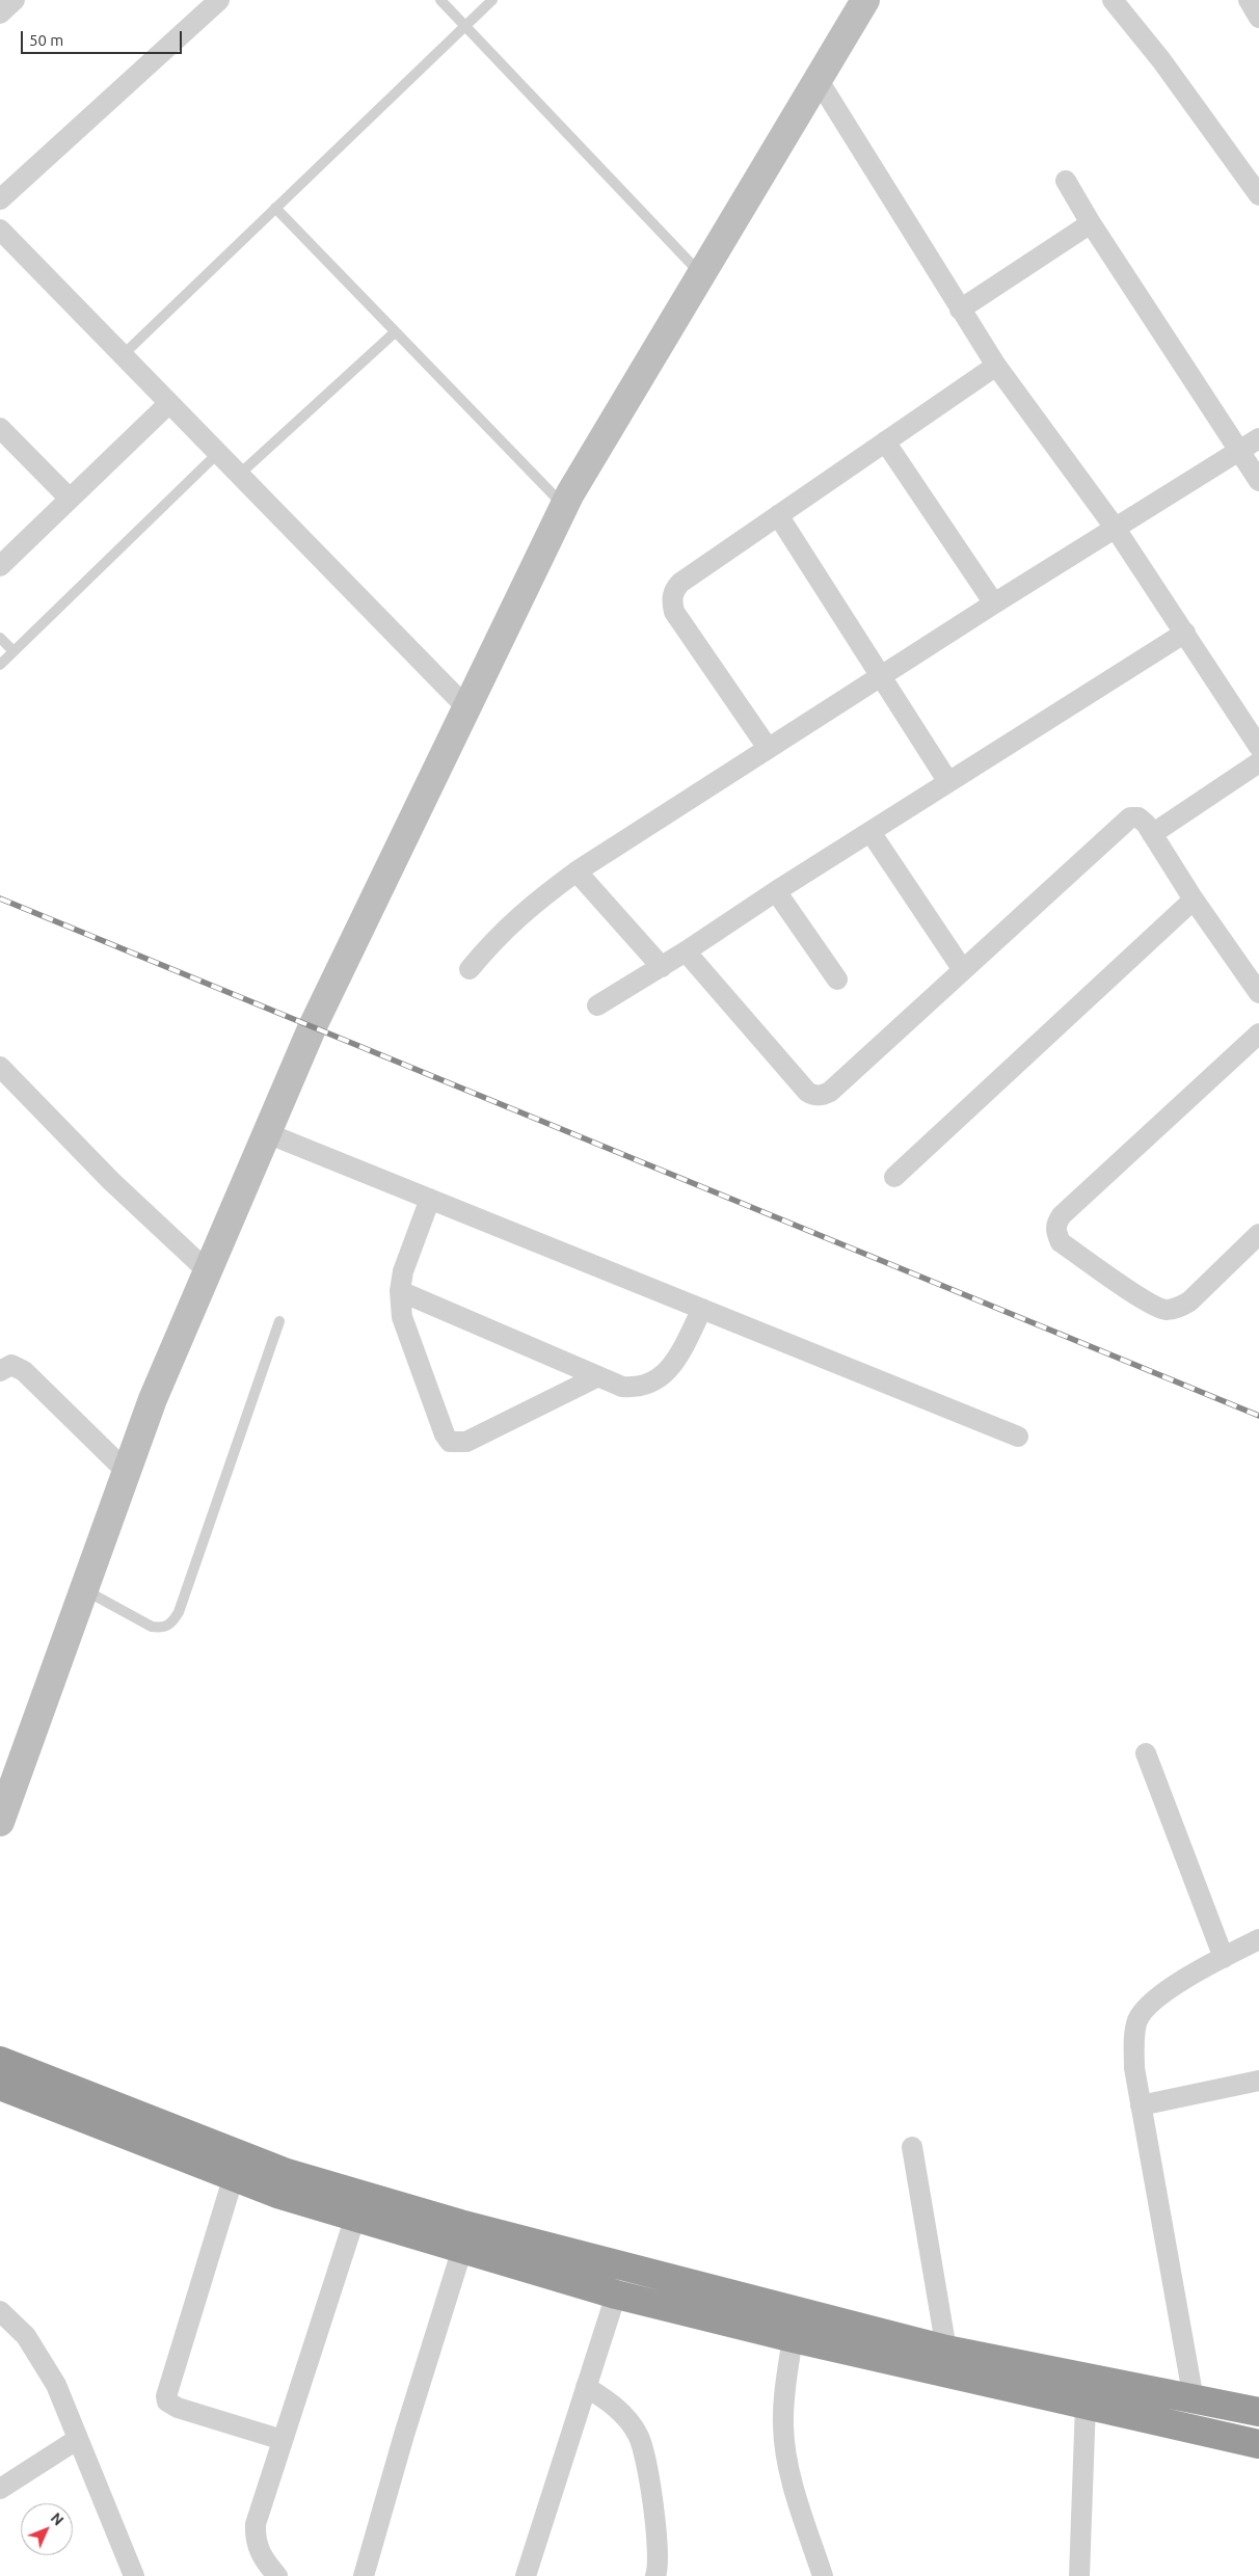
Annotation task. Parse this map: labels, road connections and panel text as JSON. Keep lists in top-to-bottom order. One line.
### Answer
{"scale_bar":"50 m","north":"top right"}
